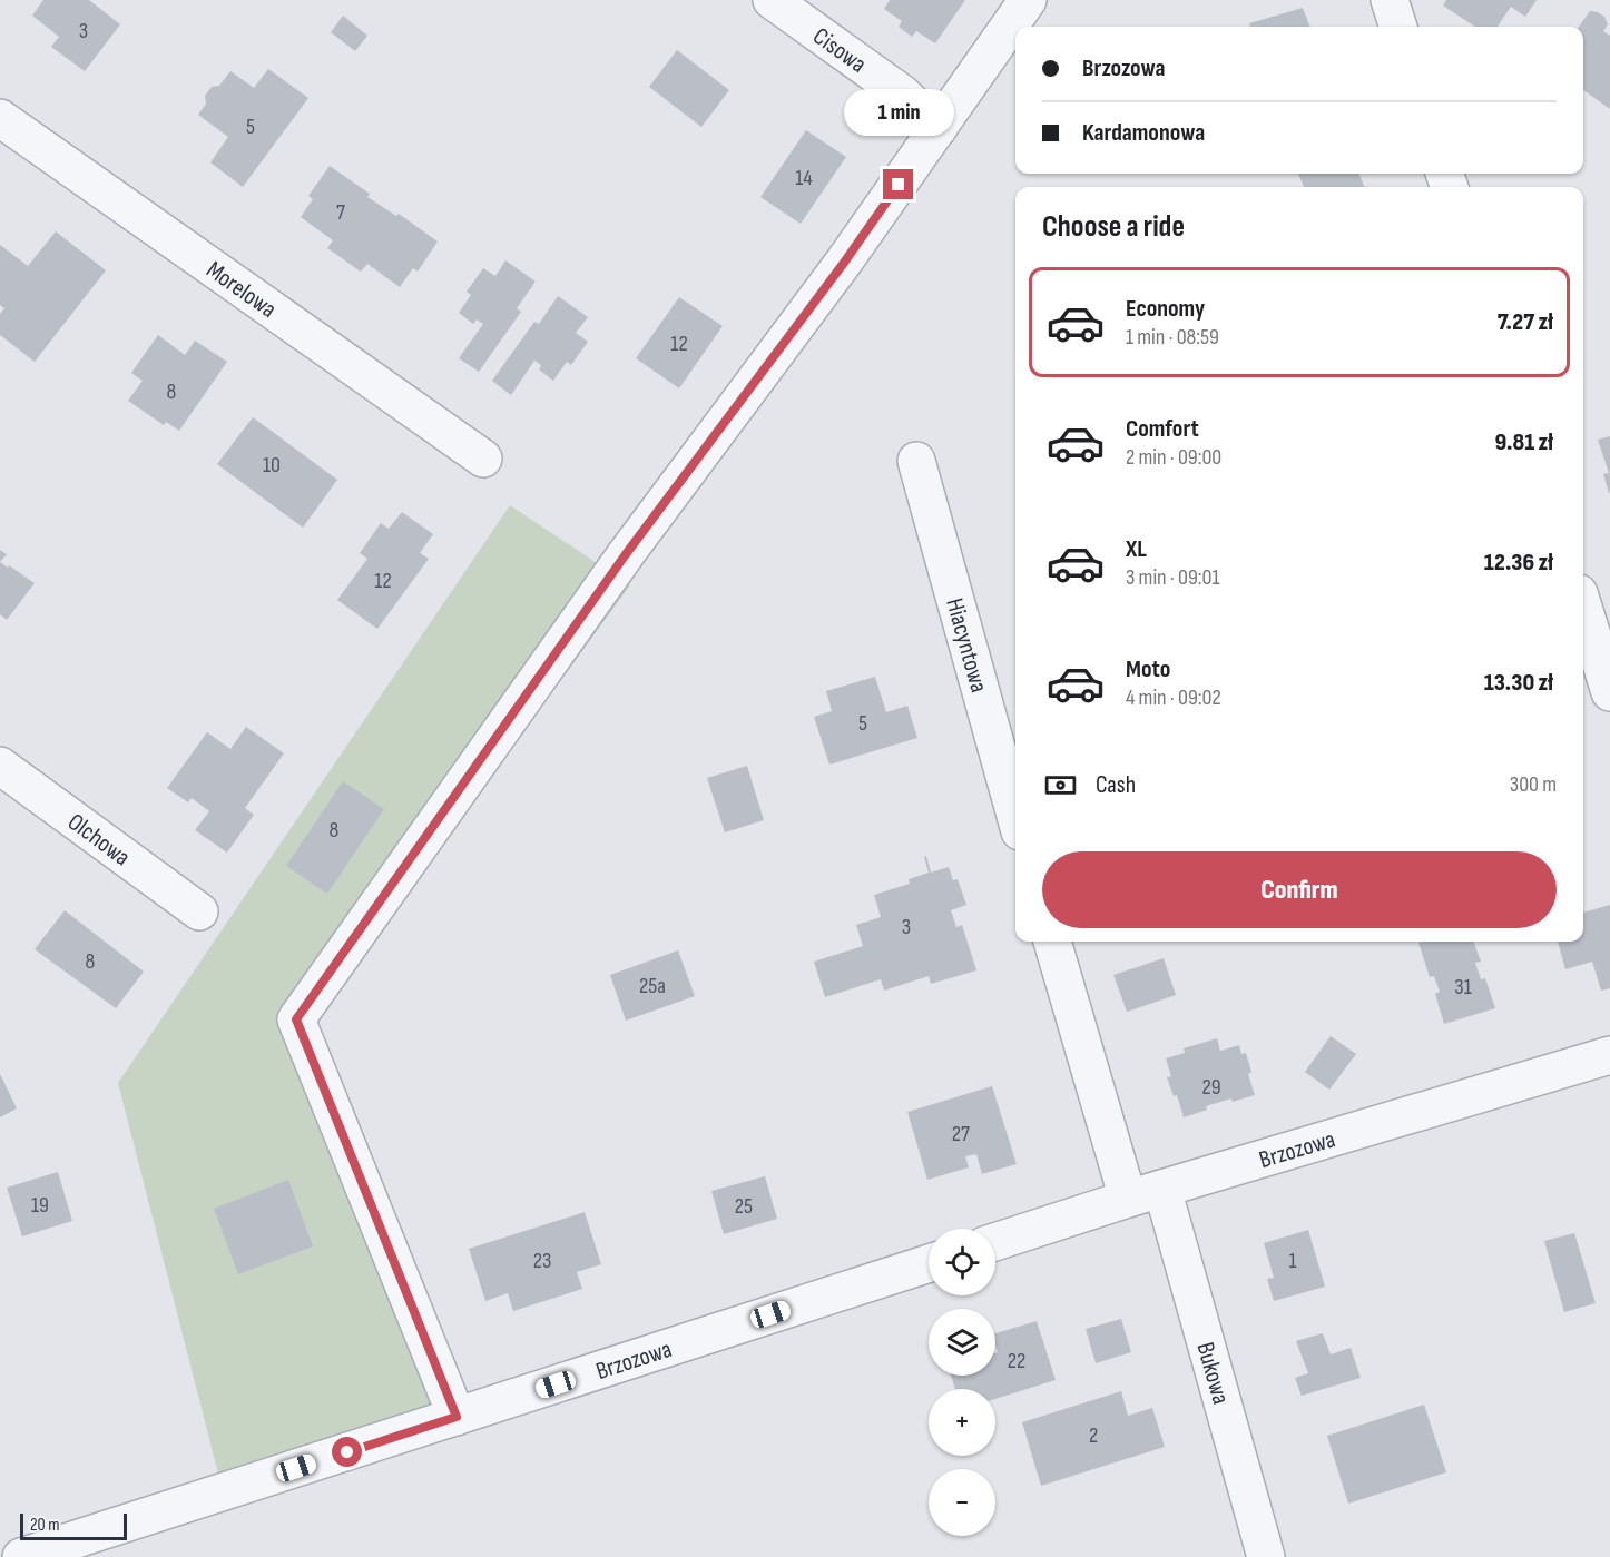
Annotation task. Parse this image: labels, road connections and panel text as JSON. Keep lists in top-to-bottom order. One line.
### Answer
{"streets":{"street":["Cisowa","Morelowa","Hiacyntowa","Olchowa","Brzozowa","Bukowa"]},"crossings":[["Brzozowa","Bukowa"]],"house_numbers":["3","5","14","7","12","8","10","12","5","8","3","8","25a","31","29","27","19","25","23","1","22","2"],"scale_bar":"20 m","page":{"banner":["Brzozowa","Kardamonowa"],"bubble":"1 min","heading":"Choose a ride","list":[{"name":"Economy","note":"1 min · 08:59","value":"7.27 zł"},{"name":"Comfort","note":"2 min · 09:00","value":"9.81 zł"},{"name":"XL","note":"3 min · 09:01","value":"12.36 zł"},{"name":"Moto","note":"4 min · 09:02","value":"13.30 zł"}],"pay":["Cash","300 m"],"buttons":"Confirm","map_buttons":["+","−"],"scale":"20 m"}}
